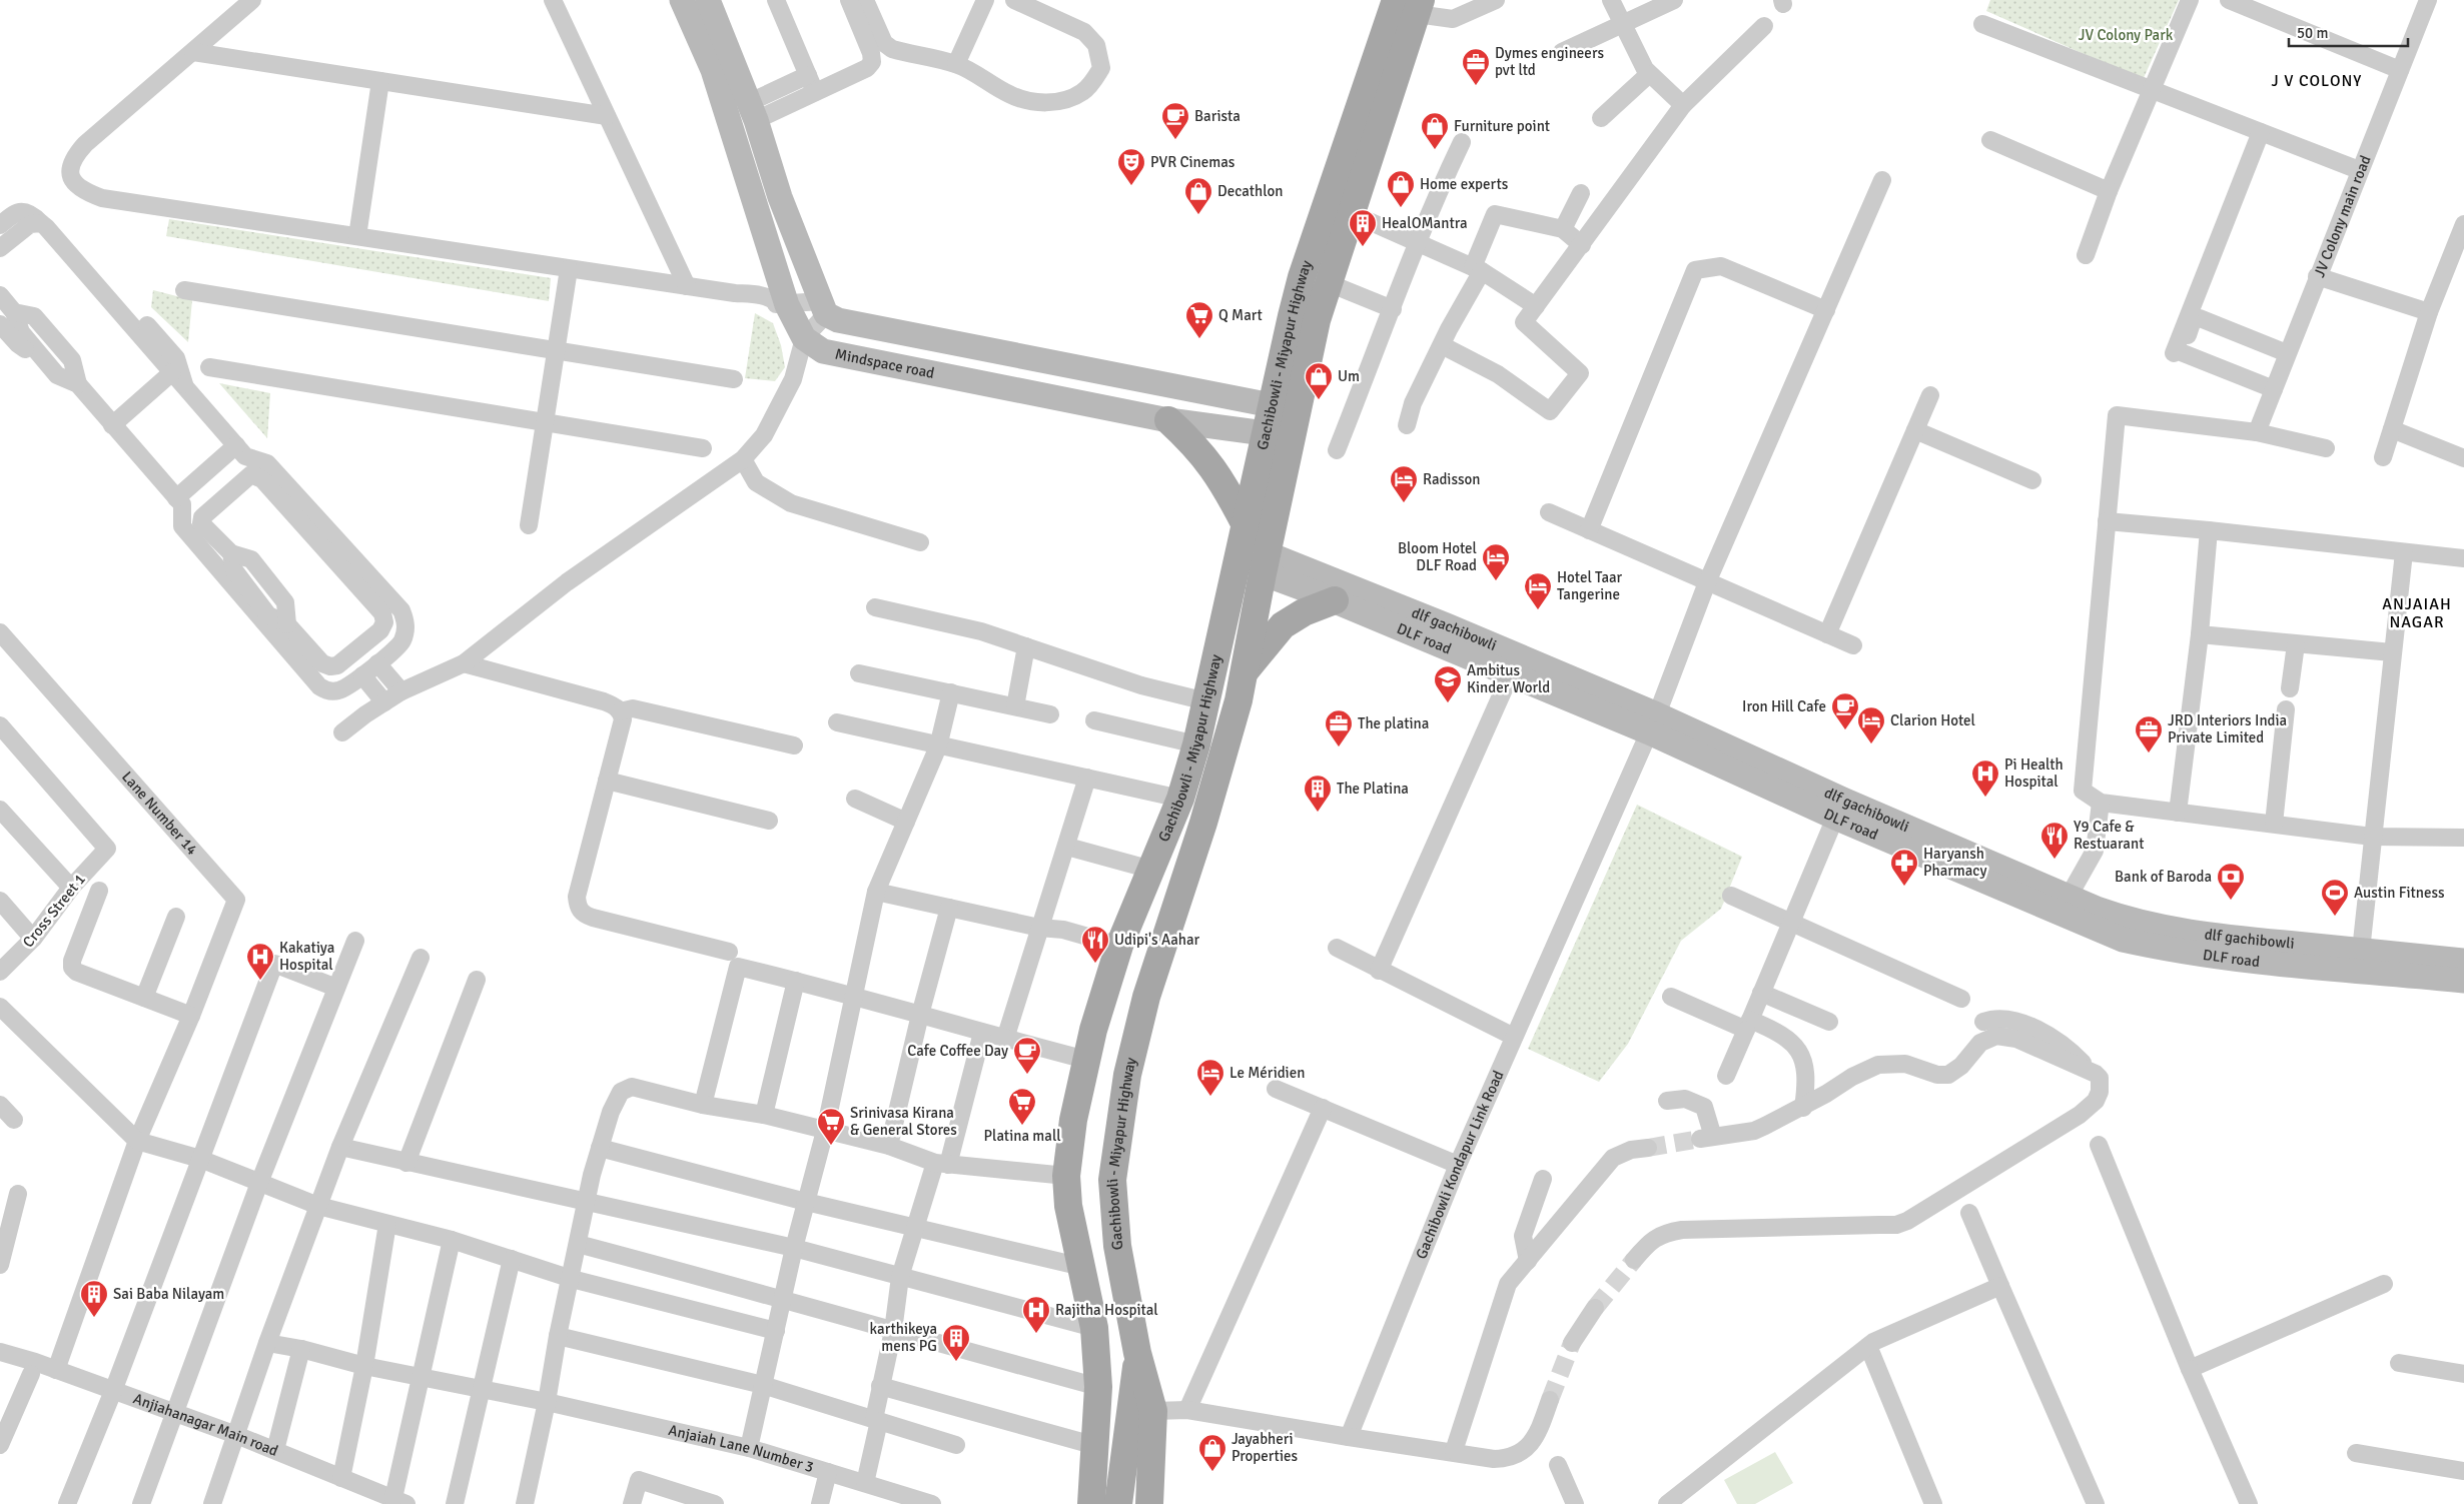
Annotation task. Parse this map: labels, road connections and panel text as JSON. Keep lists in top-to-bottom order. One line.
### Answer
{"streets":{"main road":["Gachibowli - Miyapur Highway","Mindspace road","dlf gachibowli","DLF road"],"street":["JV Colony main road","Lane Number 14","Cross Street 1","Gachibowli Kondapur Link Road","Anjiahanagar Main road","Anjaiah Lane Number 3"]},"crossings":[["Gachibowli - Miyapur Highway","Mindspace road"],["Gachibowli - Miyapur Highway","dlf gachibowli"],["Gachibowli - Miyapur Highway","DLF road"],["dlf gachibowli","DLF road"],["dlf gachibowli","Gachibowli Kondapur Link Road"],["DLF road","Gachibowli Kondapur Link Road"]],"districts":["J V COLONY","ANJAIAH NAGAR"],"parks":["JV Colony Park"],"places":{"office":["Dymes engineers pvt ltd","The platina","JRD Interiors India Private Limited"],"cafe":["Barista","Iron Hill Cafe","Cafe Coffee Day"],"shop":["Furniture point","Home experts","Decathlon","Um","Jayabheri Properties"],"theatre":["PVR Cinemas"],"building":["HealOMantra","The Platina","Sai Baba Nilayam","karthikeya mens PG"],"supermarket":["Q Mart","Platina mall","Srinivasa Kirana & General Stores"],"hotel":["Radisson","Bloom Hotel DLF Road","Hotel Taar Tangerine","Clarion Hotel","Le Méridien"],"school or university":["Ambitus Kinder World"],"hospital":["Pi Health Hospital","Kakatiya Hospital","Rajitha Hospital"],"restaurant":["Y9 Cafe & Restuarant","Udipi's Aahar"],"pharmacy":["Haryansh Pharmacy"],"bank":["Bank of Baroda"],"sports":["Austin Fitness"]},"scale_bar":"50 m"}
